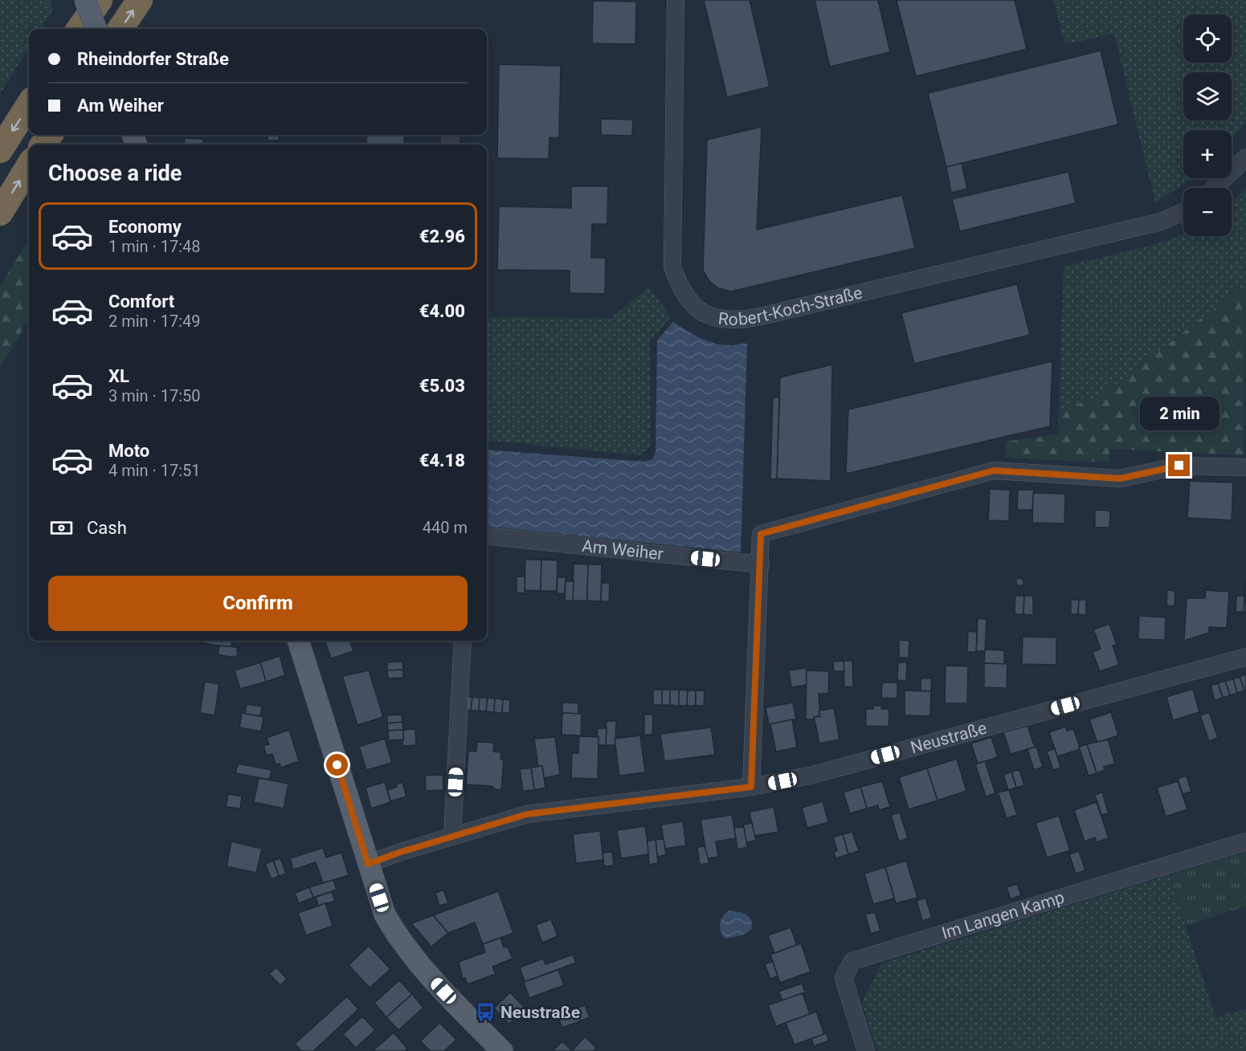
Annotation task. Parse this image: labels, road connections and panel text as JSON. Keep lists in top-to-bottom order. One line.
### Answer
{"streets":{"street":["Robert-Koch-Straße","Am Weiher","Neustraße","Im Langen Kamp"]},"places":{"bus stop":["Neustraße"]},"page":{"map_buttons":["+","−"],"banner":["Rheindorfer Straße","Am Weiher"],"heading":"Choose a ride","list":[{"name":"Economy","note":"1 min · 17:48","value":"€2.96"},{"name":"Comfort","note":"2 min · 17:49","value":"€4.00"},{"name":"XL","note":"3 min · 17:50","value":"€5.03"},{"name":"Moto","note":"4 min · 17:51","value":"€4.18"}],"bubble":"2 min","pay":["Cash","440 m"],"buttons":"Confirm"}}
